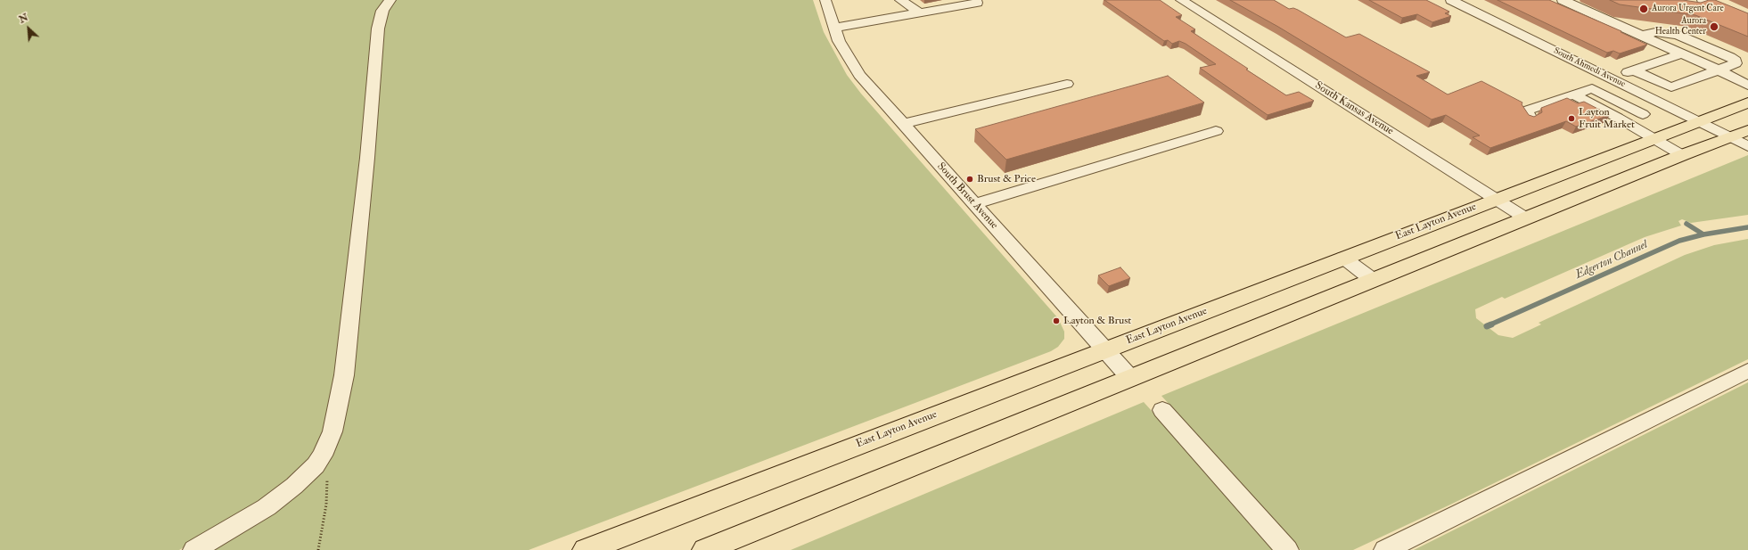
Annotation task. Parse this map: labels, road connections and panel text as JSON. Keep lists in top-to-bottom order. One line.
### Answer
{"streets":{"main road":["East Layton Avenue"],"street":["South Ahmedi Avenue","South Kansas Avenue","South Brust Avenue"]},"crossings":[["South Ahmedi Avenue","East Layton Avenue"],["South Kansas Avenue","East Layton Avenue"],["South Brust Avenue","East Layton Avenue"]],"water":["Edgerton Channel"],"places":["Aurora Urgent Care","Aurora Health Center","Layton Fruit Market","Brust & Price","Layton & Brust"],"north":"top left"}
